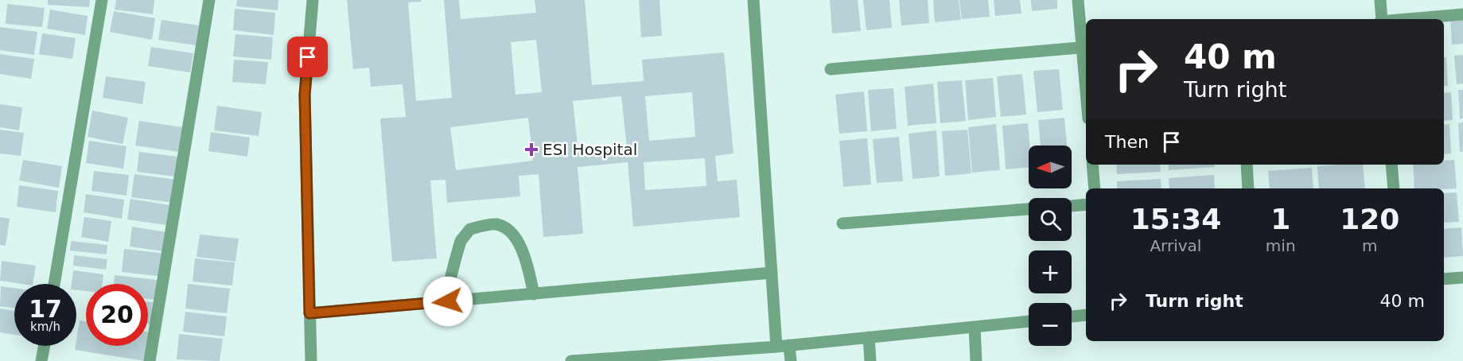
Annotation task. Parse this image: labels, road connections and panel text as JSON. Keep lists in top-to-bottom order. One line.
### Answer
{"places":{"health":["ESI Hospital"]},"north":"left","page":{"turn":["40 m","Turn right"],"then":"Then","map_buttons":["+","−"],"eta":["15:34","Arrival","1","min","120","m"],"list":[{"name":"Turn right","value":"40 m"}],"speed":"17 km/h","limit":"20"}}
